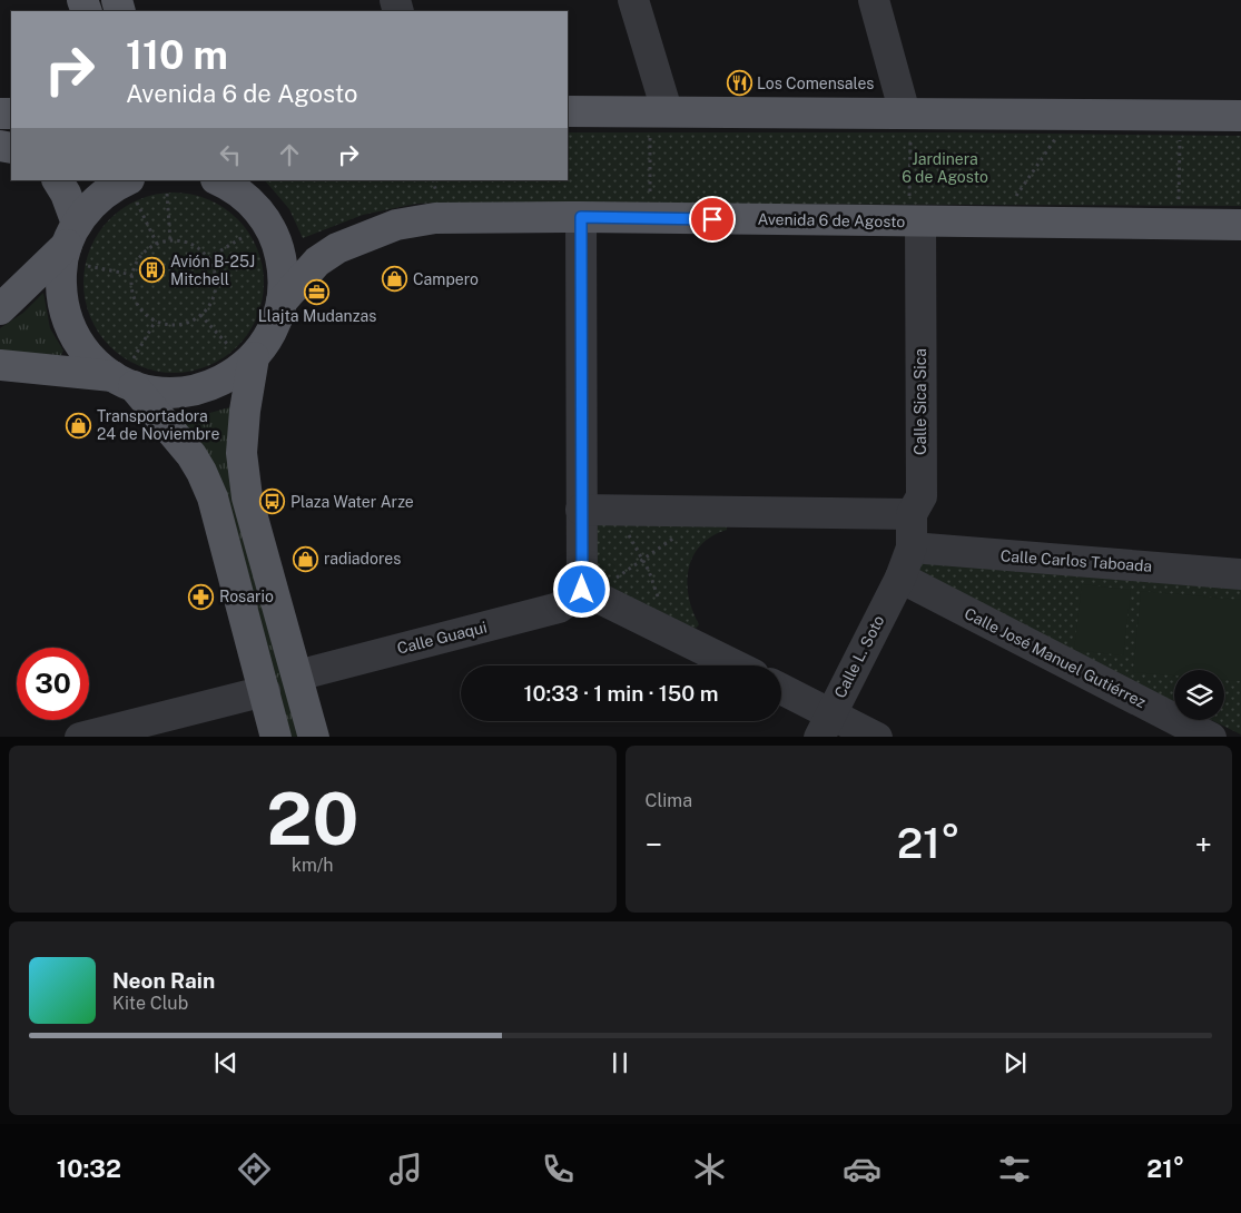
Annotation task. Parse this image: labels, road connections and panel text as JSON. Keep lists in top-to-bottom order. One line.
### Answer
{"streets":{"main road":["Avenida 6 de Agosto"],"street":["Calle Sica Sica","Calle Carlos Taboada","Calle Guaqui","Calle L. Soto","Calle José Manuel Gutiérrez"]},"crossings":[["Avenida 6 de Agosto","Calle Sica Sica"],["Calle Sica Sica","Calle Carlos Taboada"],["Calle Sica Sica","Calle L. Soto"],["Calle Sica Sica","Calle José Manuel Gutiérrez"],["Calle L. Soto","Calle José Manuel Gutiérrez"]],"parks":["Jardinera 6 de Agosto"],"places":{"restaurant":["Los Comensales"],"building":["Avión B-25J Mitchell"],"shop":["Campero","Transportadora 24 de Noviembre","radiadores"],"office":["Llajta Mudanzas"],"bus stop":["Plaza Water Arze"],"pharmacy":["Rosario"]},"page":{"turn":["110 m","Avenida 6 de Agosto"],"limit":"30","trip":"10:33 · 1 min · 150 m","tile":[["20","km/h"],"Clima"],"heat":["−","21°","+"],"song":["Neon Rain","Kite Club"],"tabs":["10:32","21°"]}}
